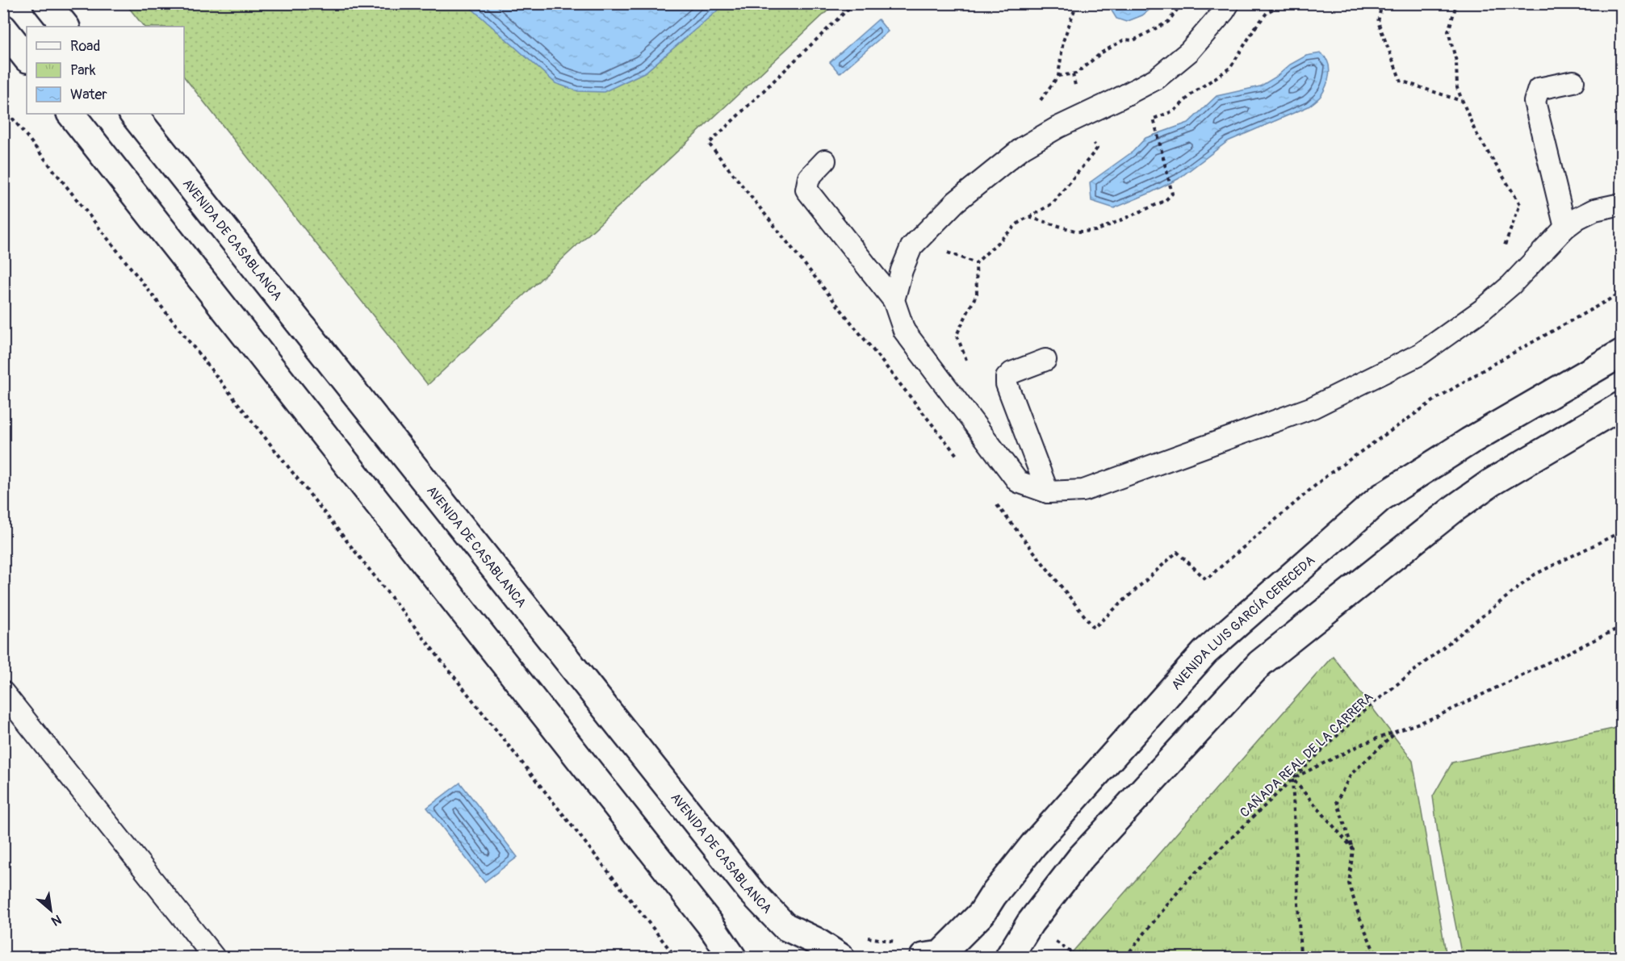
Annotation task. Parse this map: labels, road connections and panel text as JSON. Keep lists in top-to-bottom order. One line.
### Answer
{"streets":{"street":["AVENIDA DE CASABLANCA","AVENIDA LUIS GARCÍA CERECEDA"],"path":["CAÑADA REAL DE LA CARRERA"]},"legend":["Road","Park","Water"],"north":"bottom right"}
